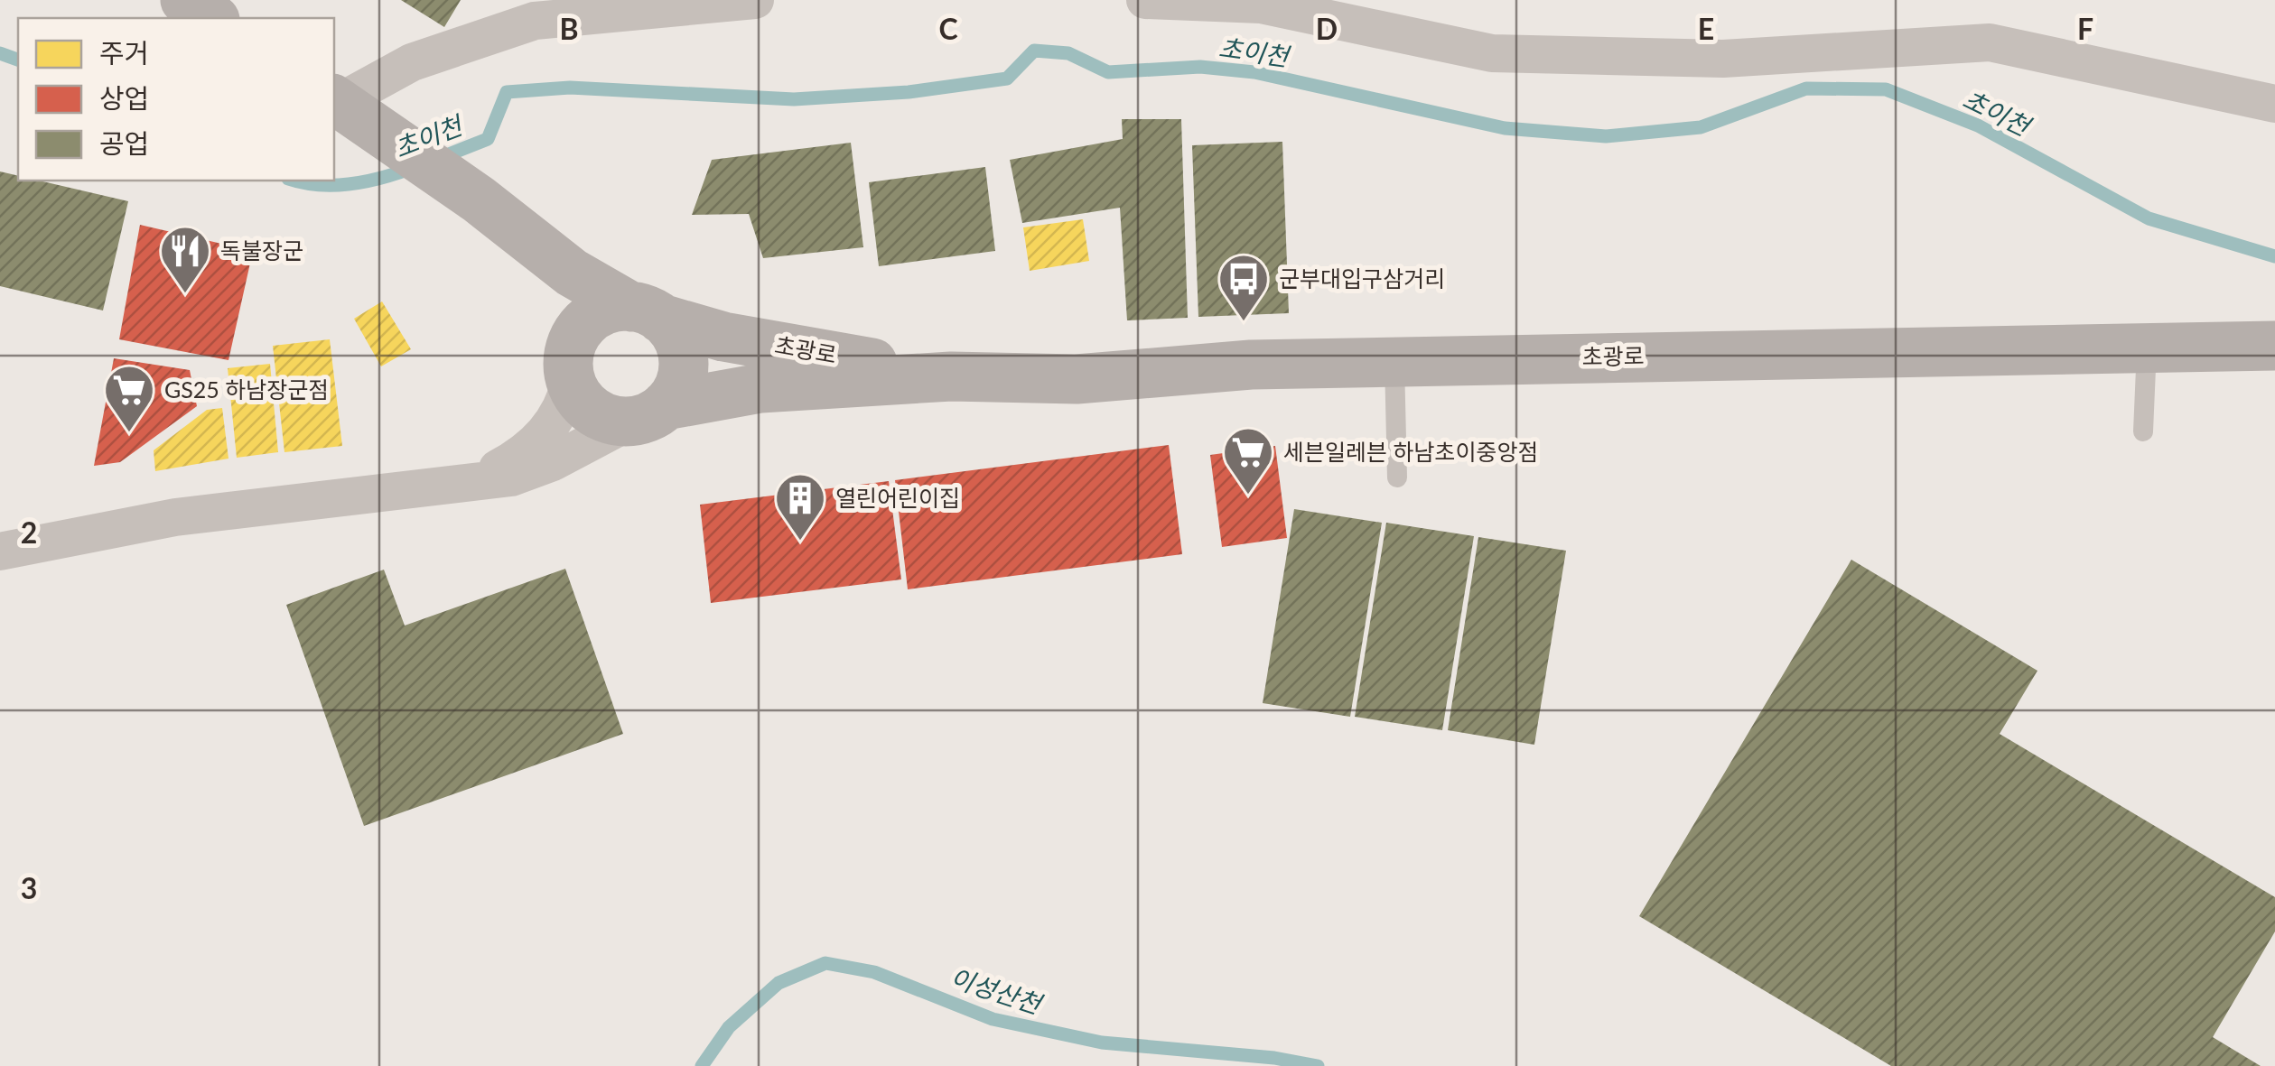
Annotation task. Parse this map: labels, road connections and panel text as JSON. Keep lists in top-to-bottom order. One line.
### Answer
{"streets":{"street":["초광로"]},"water":["초이천","이성산천"],"places":{"restaurant":["독불장군"],"bus stop":["군부대입구삼거리"],"supermarket":["GS25 하남장군점","세븐일레븐 하남초이중앙점"],"building":["열린어린이집"]},"legend":["주거","상업","공업"],"grid":{"columns":["B","C","D","E","F"],"rows":["2","3"]}}
